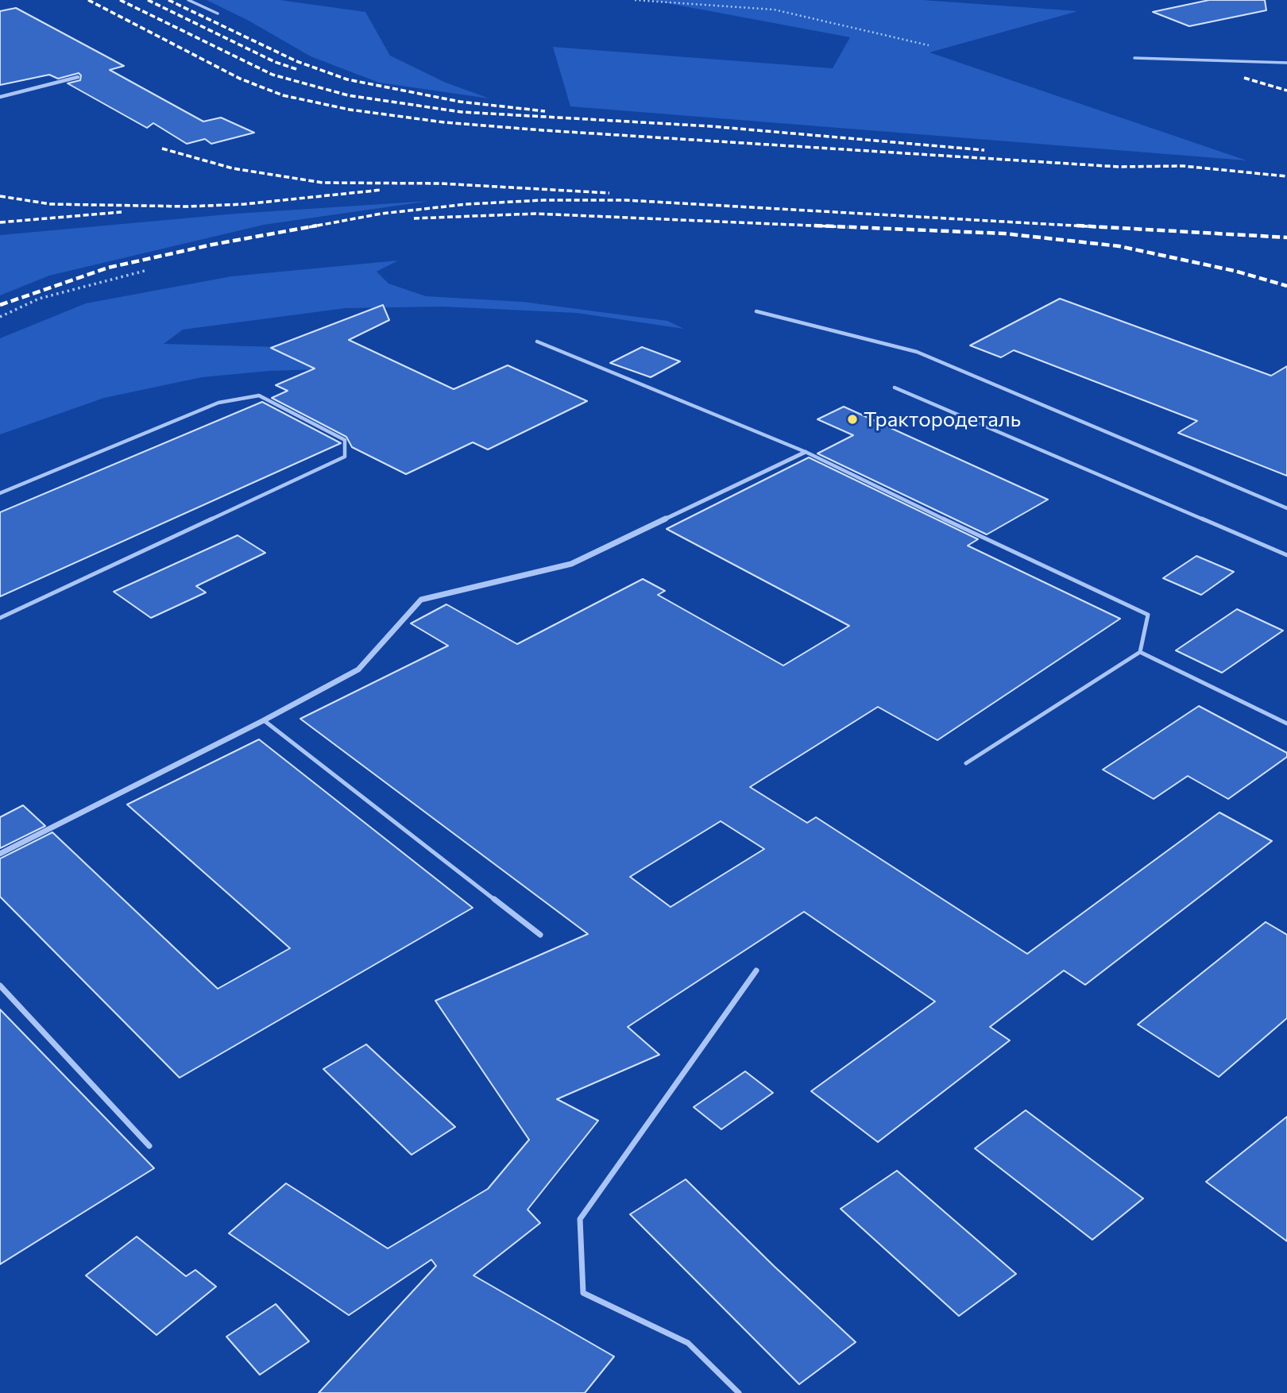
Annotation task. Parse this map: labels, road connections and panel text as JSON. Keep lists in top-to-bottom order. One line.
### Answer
{"places":["Трактородеталь"]}
